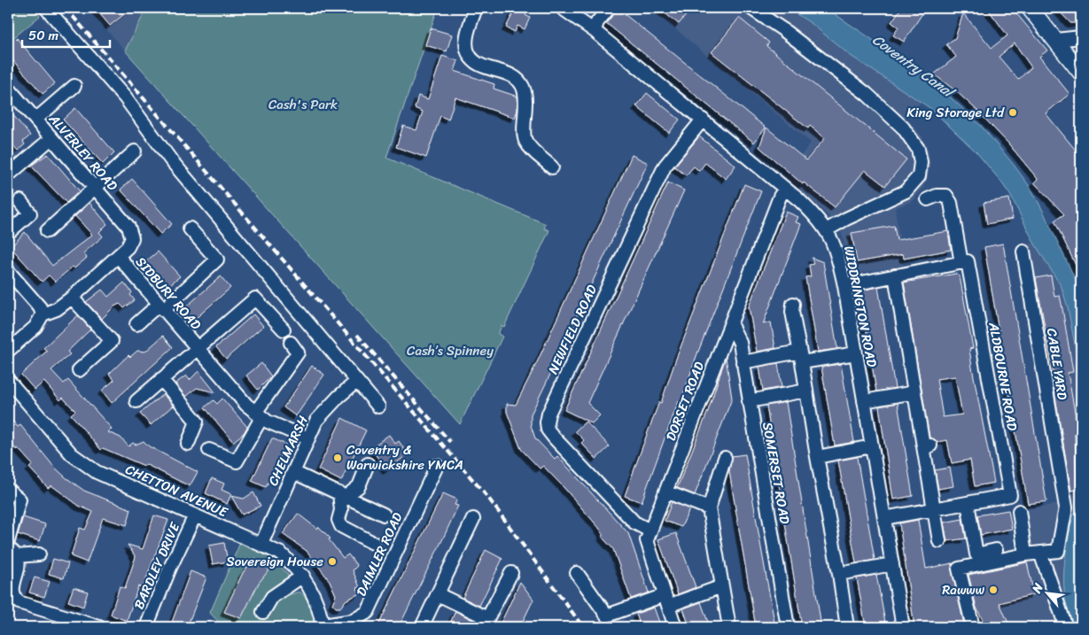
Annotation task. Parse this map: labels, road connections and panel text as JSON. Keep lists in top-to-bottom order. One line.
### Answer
{"streets":{"street":["ALVERLEY ROAD","SIDBURY ROAD","WIDDRINGTON ROAD","NEWFIELD ROAD","CABLE YARD","ALDBOURNE ROAD","DORSET ROAD","CHELMARSH","SOMERSET ROAD","CHETTON AVENUE","DAIMLER ROAD","BARDLEY DRIVE"]},"crossings":[["ALVERLEY ROAD","SIDBURY ROAD"],["SIDBURY ROAD","CHELMARSH"],["WIDDRINGTON ROAD","NEWFIELD ROAD"],["WIDDRINGTON ROAD","ALDBOURNE ROAD"],["WIDDRINGTON ROAD","DORSET ROAD"],["NEWFIELD ROAD","DORSET ROAD"],["DORSET ROAD","SOMERSET ROAD"],["CHELMARSH","CHETTON AVENUE"],["CHETTON AVENUE","DAIMLER ROAD"],["CHETTON AVENUE","BARDLEY DRIVE"]],"water":["Coventry Canal"],"parks":["Cash's Park","Cash’s Spinney"],"places":["King Storage Ltd","Coventry & Warwickshire YMCA","Sovereign House","Rawww"],"scale_bar":"50 m","north":"top left"}
